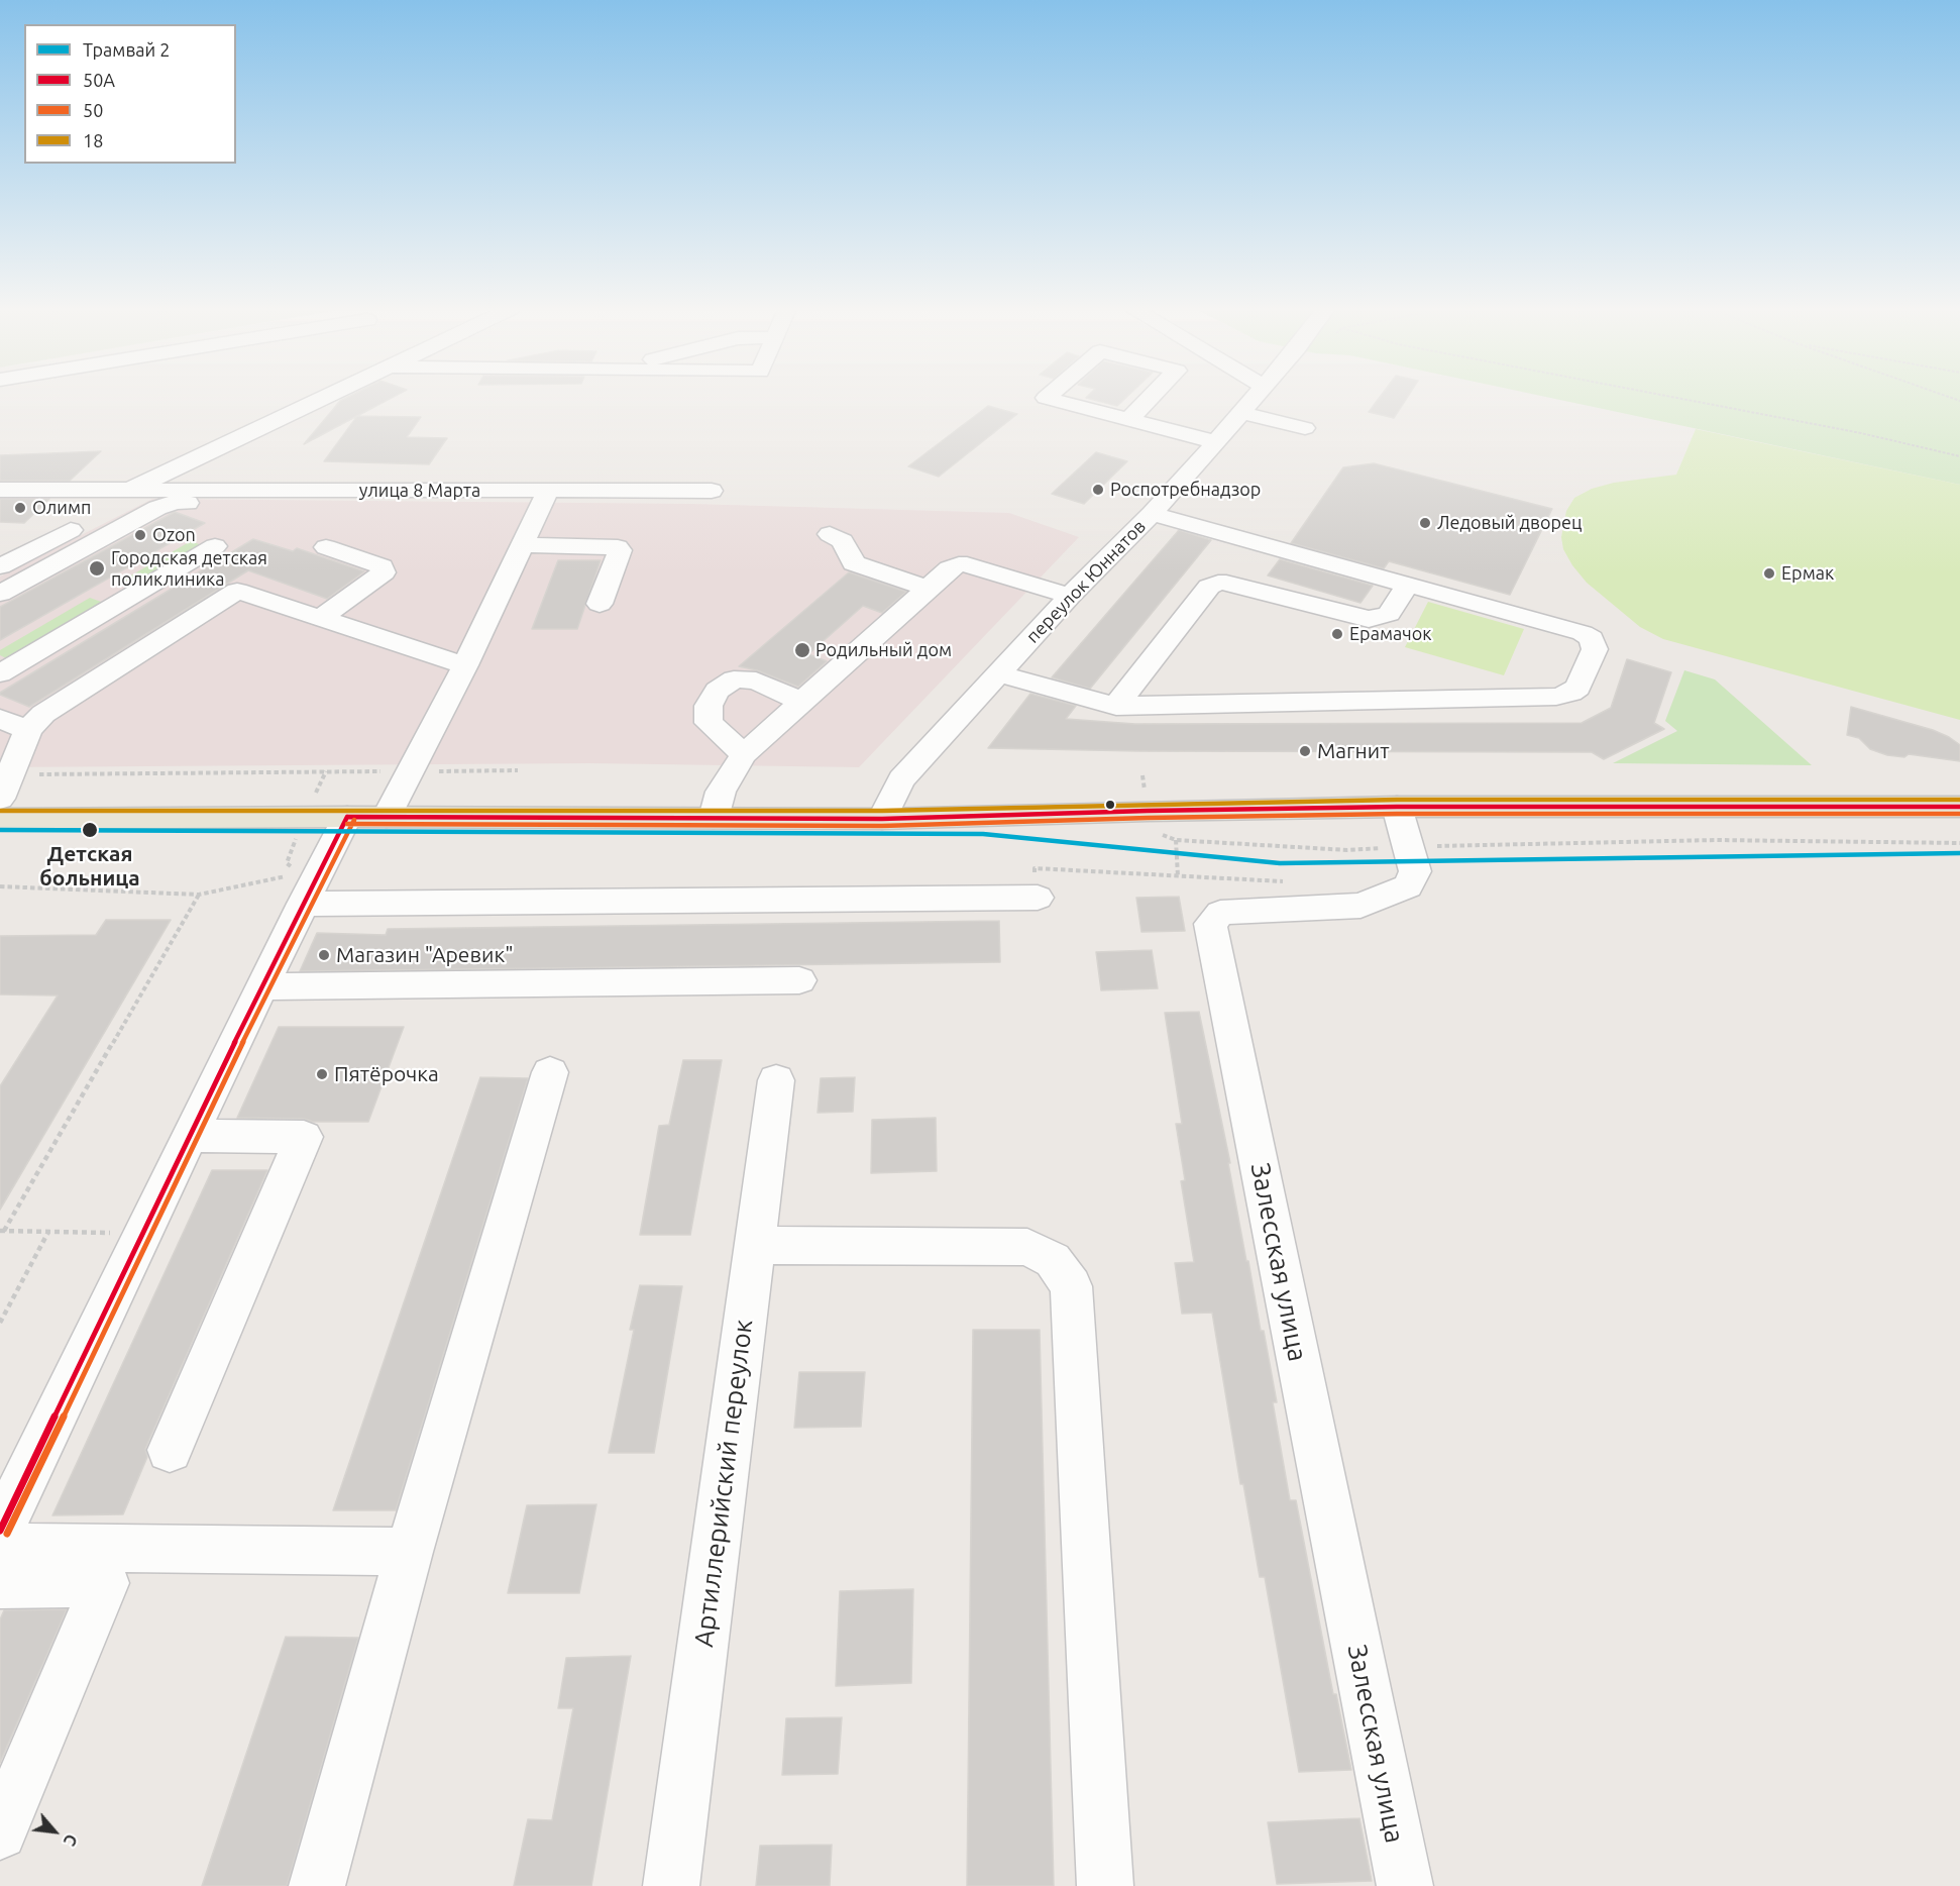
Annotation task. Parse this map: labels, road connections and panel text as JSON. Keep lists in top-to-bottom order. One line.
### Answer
{"streets":{"street":["улица 8 Марта","переулок Юннатов","Залесская улица","Артиллерийский переулок"]},"places":["Роспотребнадзор","Олимп","Ледовый дворец","Ozon","Городская детская поликлиника","Ермак","Ерамачок","Родильный дом","Магнит","Детская больница","Магазин \"Аревик\"","Пятёрочка"],"lines":["transit line 18","transit line 50А","transit line 50","tram line 2"],"legend":["Трамвай 2","50А","50","18"],"north":"bottom right"}
